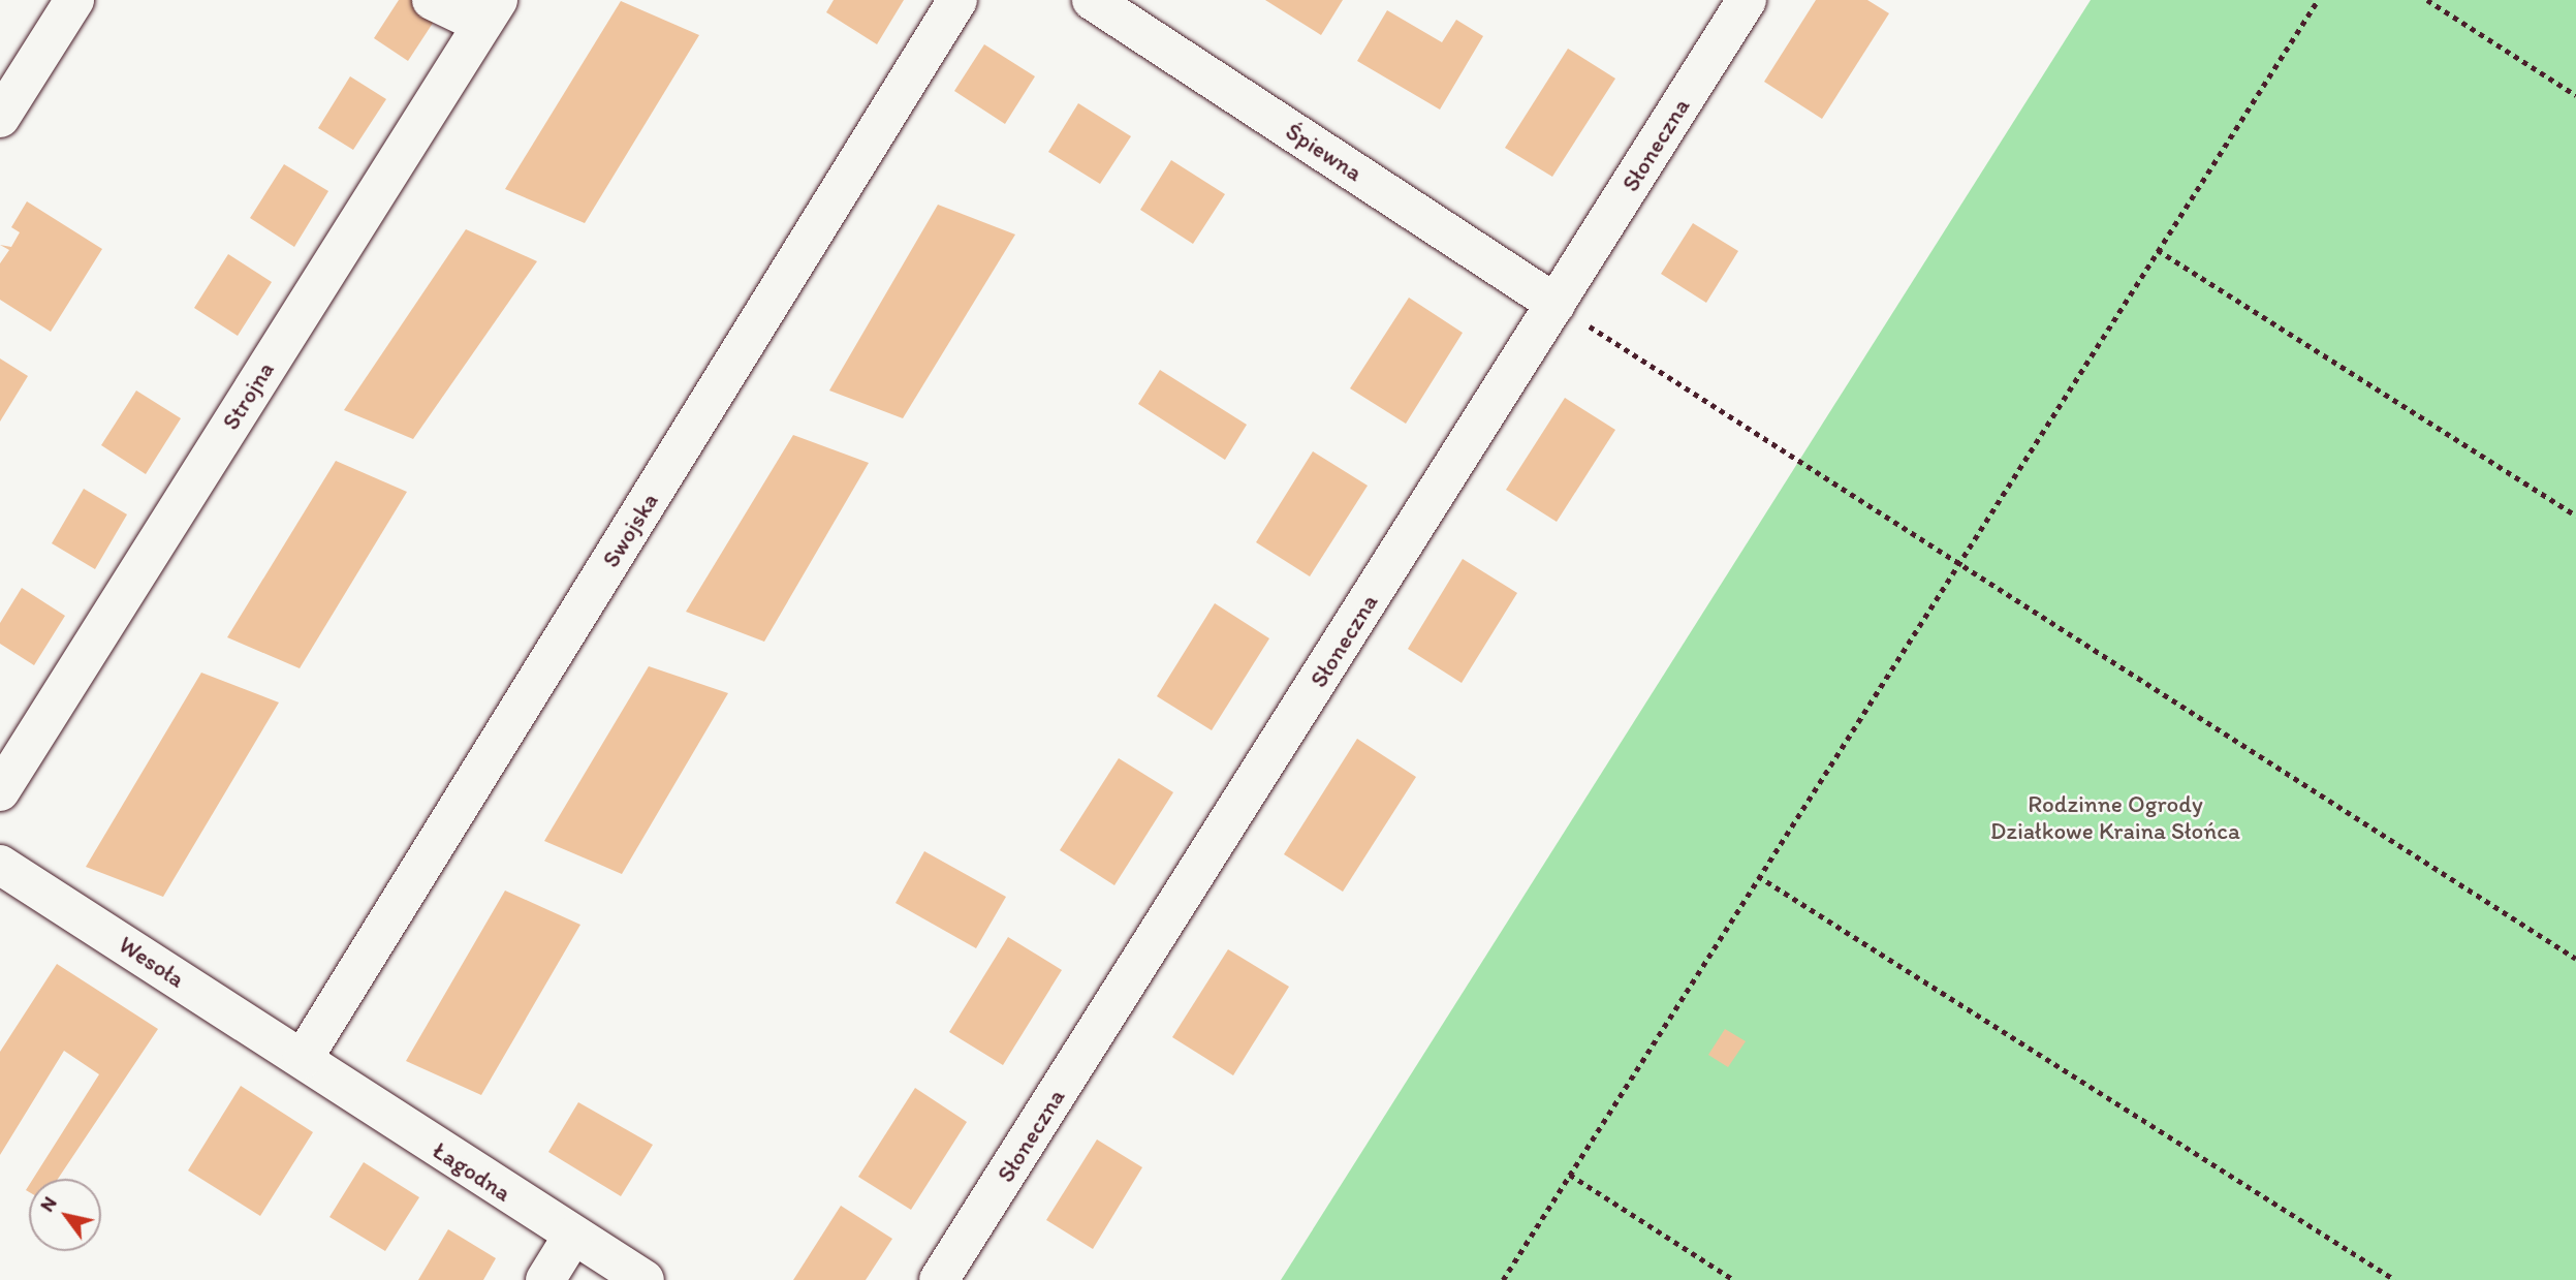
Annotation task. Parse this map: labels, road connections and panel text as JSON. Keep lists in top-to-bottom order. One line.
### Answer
{"streets":{"street":["Słoneczna","Śpiewna","Strojna","Swojska","Wesoła","Łagodna"]},"crossings":[["Słoneczna","Śpiewna"],["Swojska","Wesoła"],["Swojska","Łagodna"],["Wesoła","Łagodna"]],"parks":["Rodzinne Ogrody Działkowe Kraina Słońca"],"north":"top left"}
